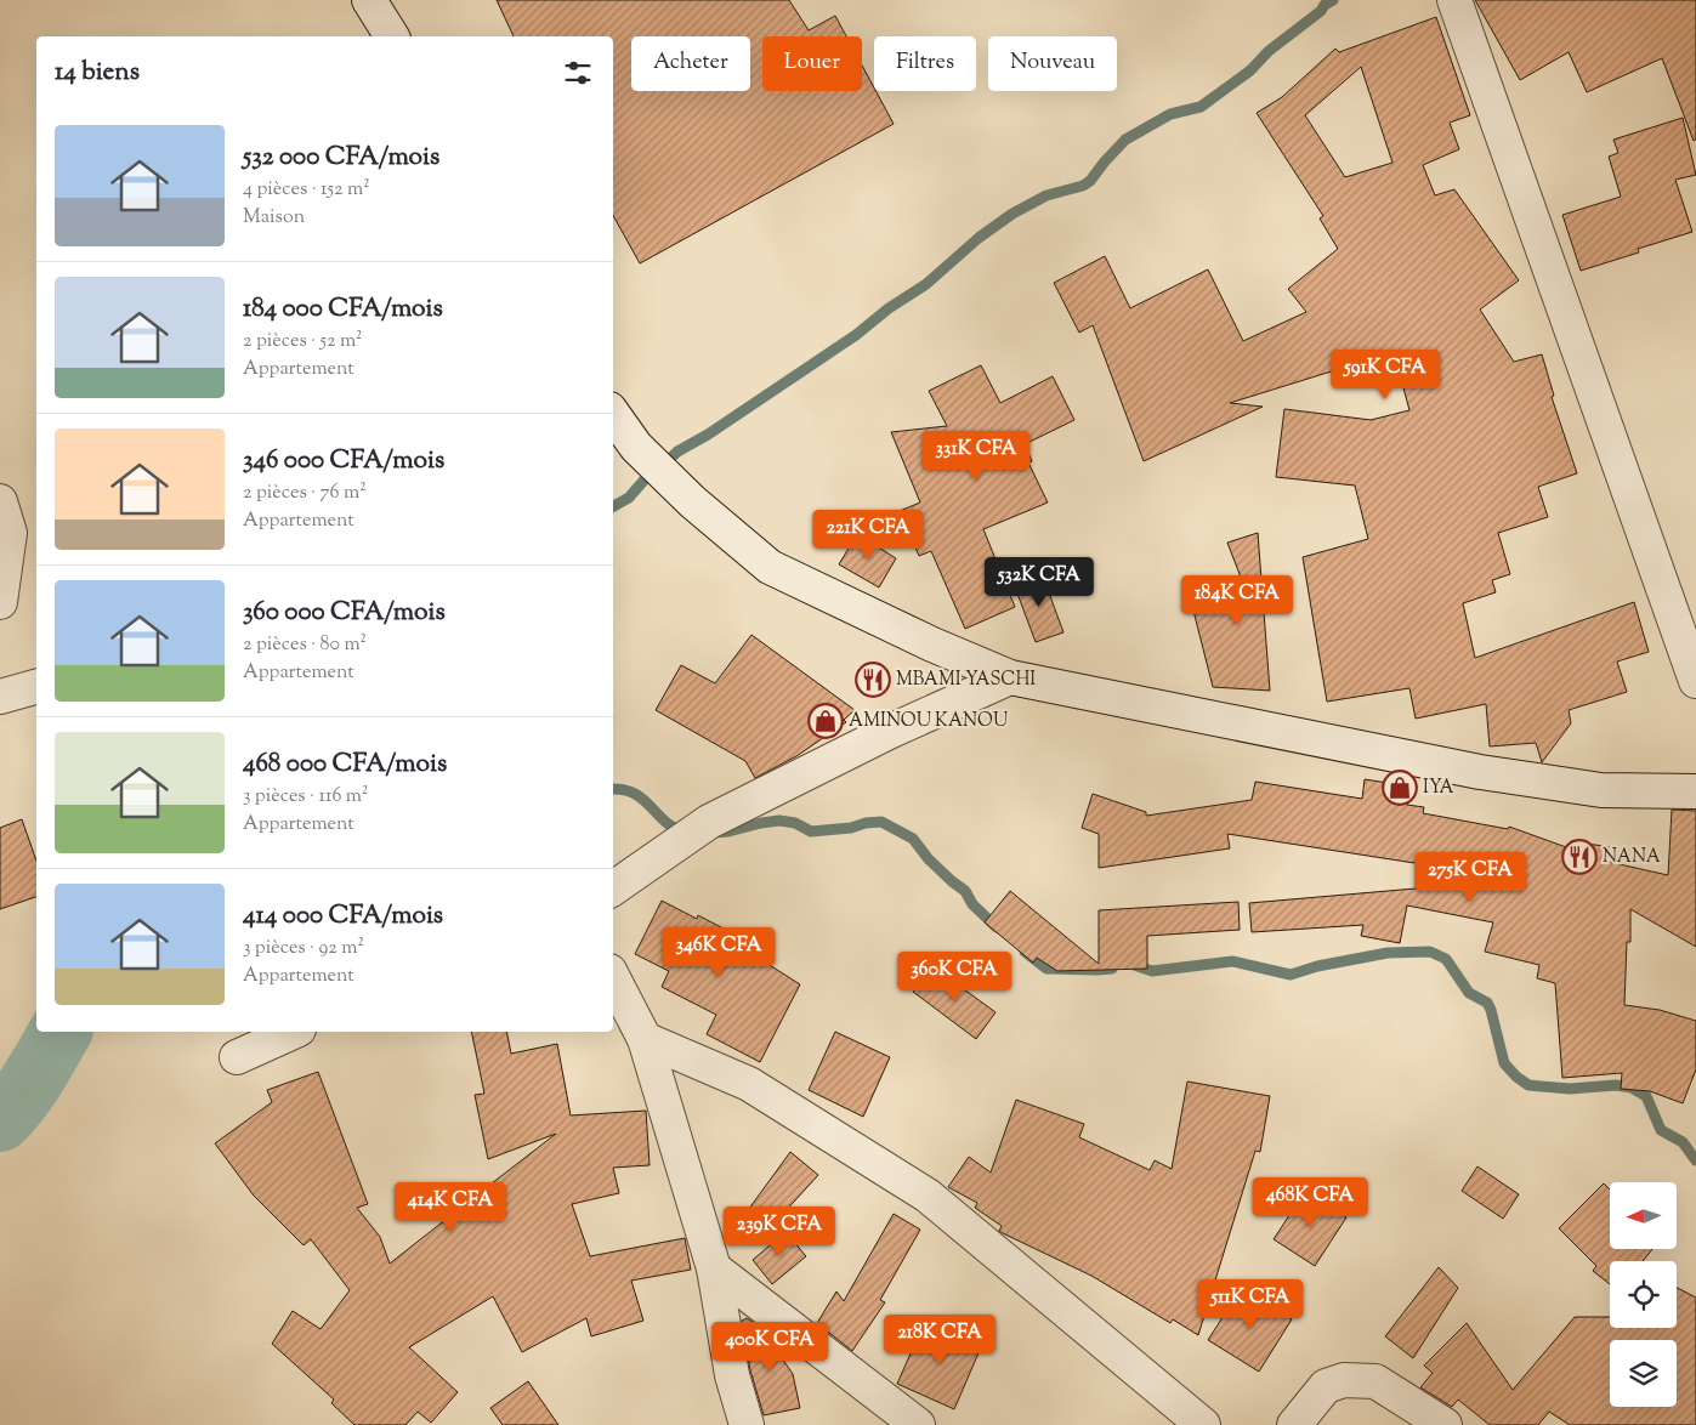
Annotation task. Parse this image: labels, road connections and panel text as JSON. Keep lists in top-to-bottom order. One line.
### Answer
{"places":{"restaurant":["MBAMI YASCHI","NANA"],"shop":["AMINOU KANOU","IYA"]},"north":"left","page":{"chip":["Acheter","Louer","Filtres","Nouveau"],"heading":"14 biens","list":[{"name":"532 000 CFA/mois","note":"4 pièces · 152 m² · Maison"},{"name":"184 000 CFA/mois","note":"2 pièces · 52 m² · Appartement"},{"name":"346 000 CFA/mois","note":"2 pièces · 76 m² · Appartement"},{"name":"360 000 CFA/mois","note":"2 pièces · 80 m² · Appartement"},{"name":"468 000 CFA/mois","note":"3 pièces · 116 m² · Appartement"},{"name":"414 000 CFA/mois","note":"3 pièces · 92 m² · Appartement"}],"price":["591K CFA","331K CFA","221K CFA","532K CFA","184K CFA","275K CFA","346K CFA","360K CFA","468K CFA","414K CFA","239K CFA","511K CFA","218K CFA","400K CFA"]}}
